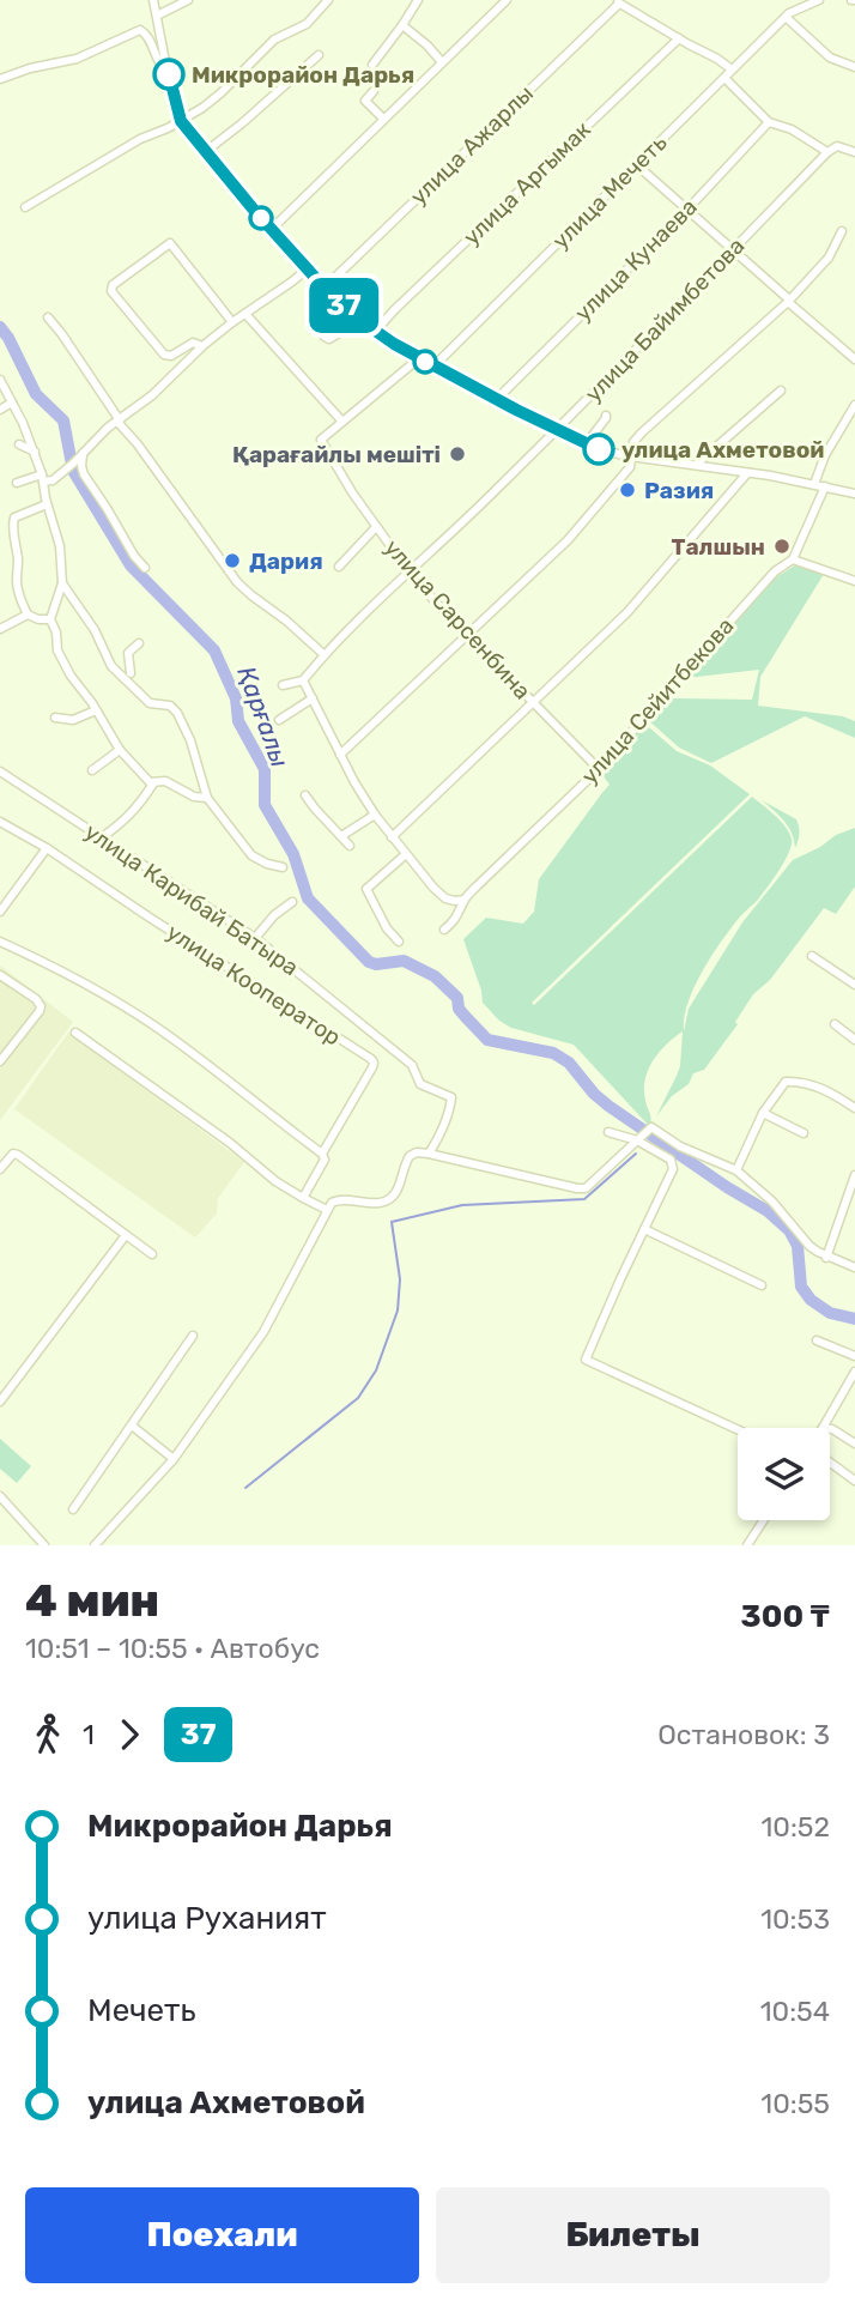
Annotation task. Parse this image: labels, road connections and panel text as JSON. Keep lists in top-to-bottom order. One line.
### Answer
{"streets":{"street":["улица Ажарлы","улица Аргымак","улица Мечеть","улица Кунаева","улица Байимбетова","улица Сарсенбина","улица Сейитбекова","улица Карибай Батыра","улица Кооператор"]},"crossings":[["улица Байимбетова","улица Сарсенбина"],["улица Сарсенбина","улица Сейитбекова"]],"water":["Қарғалы"],"places":["Микрорайон Дарья","улица Ахметовой","Қарағайлы мешіті","Разия","Талшын","Дария"],"lines":["bus line 37"],"page":{"on_map":"37","heading":["4 мин","10:51 – 10:55 · Автобус","300 ₸"],"legs":["1","37","Остановок: 3"],"list":[{"name":"Микрорайон Дарья","value":"10:52"},{"name":"улица Руханият","value":"10:53"},{"name":"Мечеть","value":"10:54"},{"name":"улица Ахметовой","value":"10:55"}],"buttons":["Поехали","Билеты"]}}
